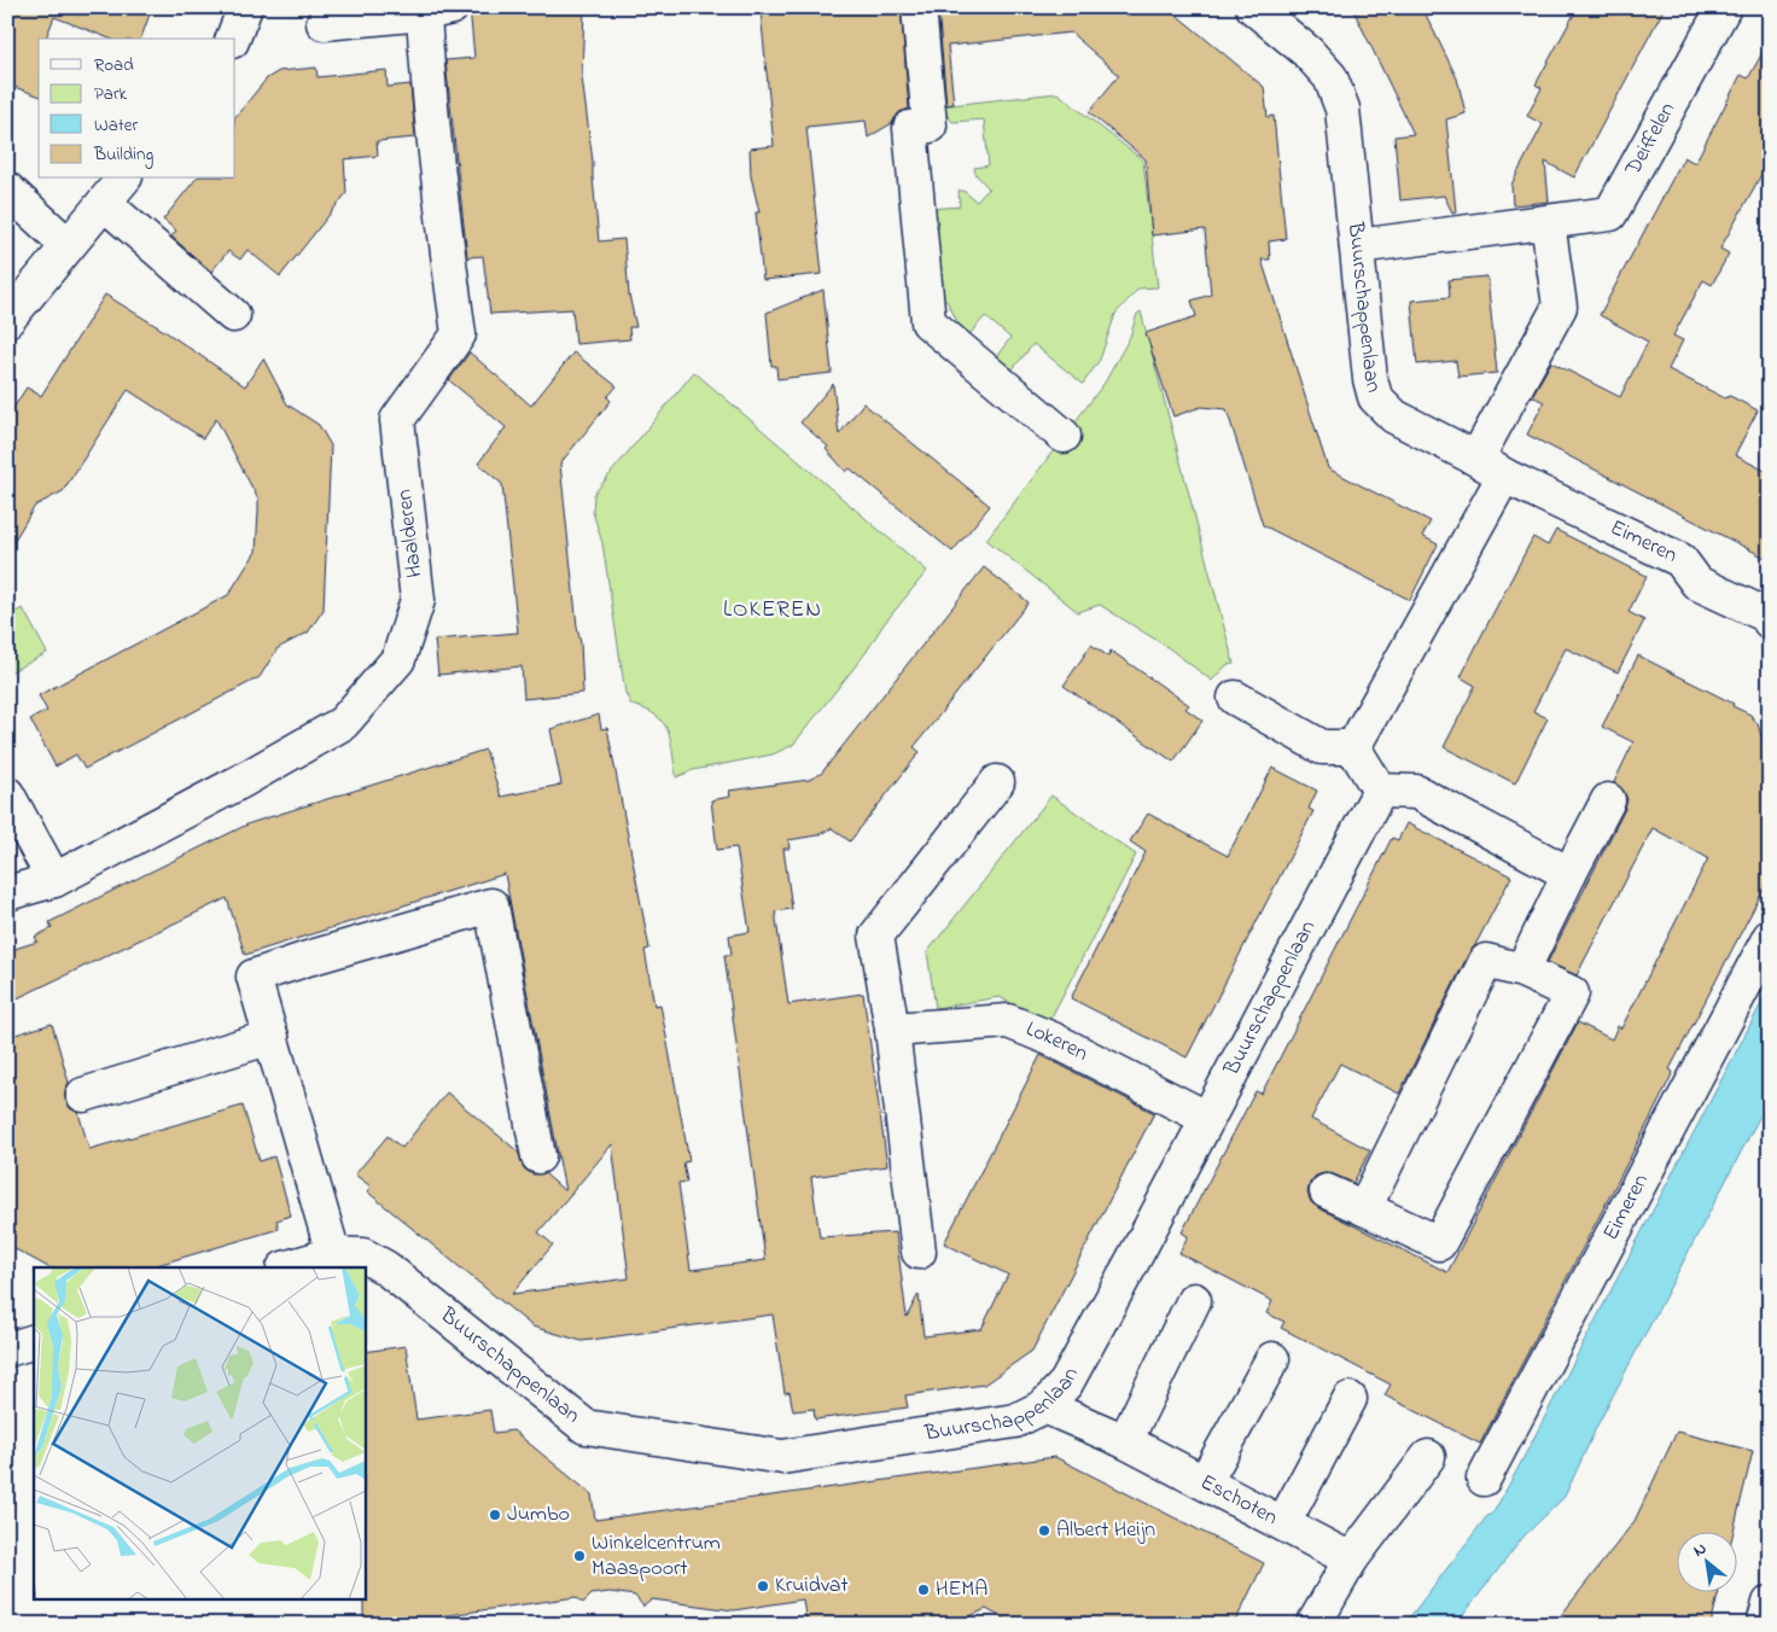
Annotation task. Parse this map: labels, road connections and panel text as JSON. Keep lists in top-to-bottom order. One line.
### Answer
{"streets":{"street":["Deiffelen","Buurschappenlaan","Haalderen","Eimeren","Lokeren","Eschoten"]},"crossings":[["Deiffelen","Buurschappenlaan"],["Buurschappenlaan","Eimeren"],["Buurschappenlaan","Lokeren"],["Buurschappenlaan","Eschoten"]],"districts":["LOKEREN"],"places":["Jumbo","Albert Heijn","Winkelcentrum Maaspoort","Kruidvat","HEMA"],"legend":["Road","Park","Water","Building"],"north":"top left"}
